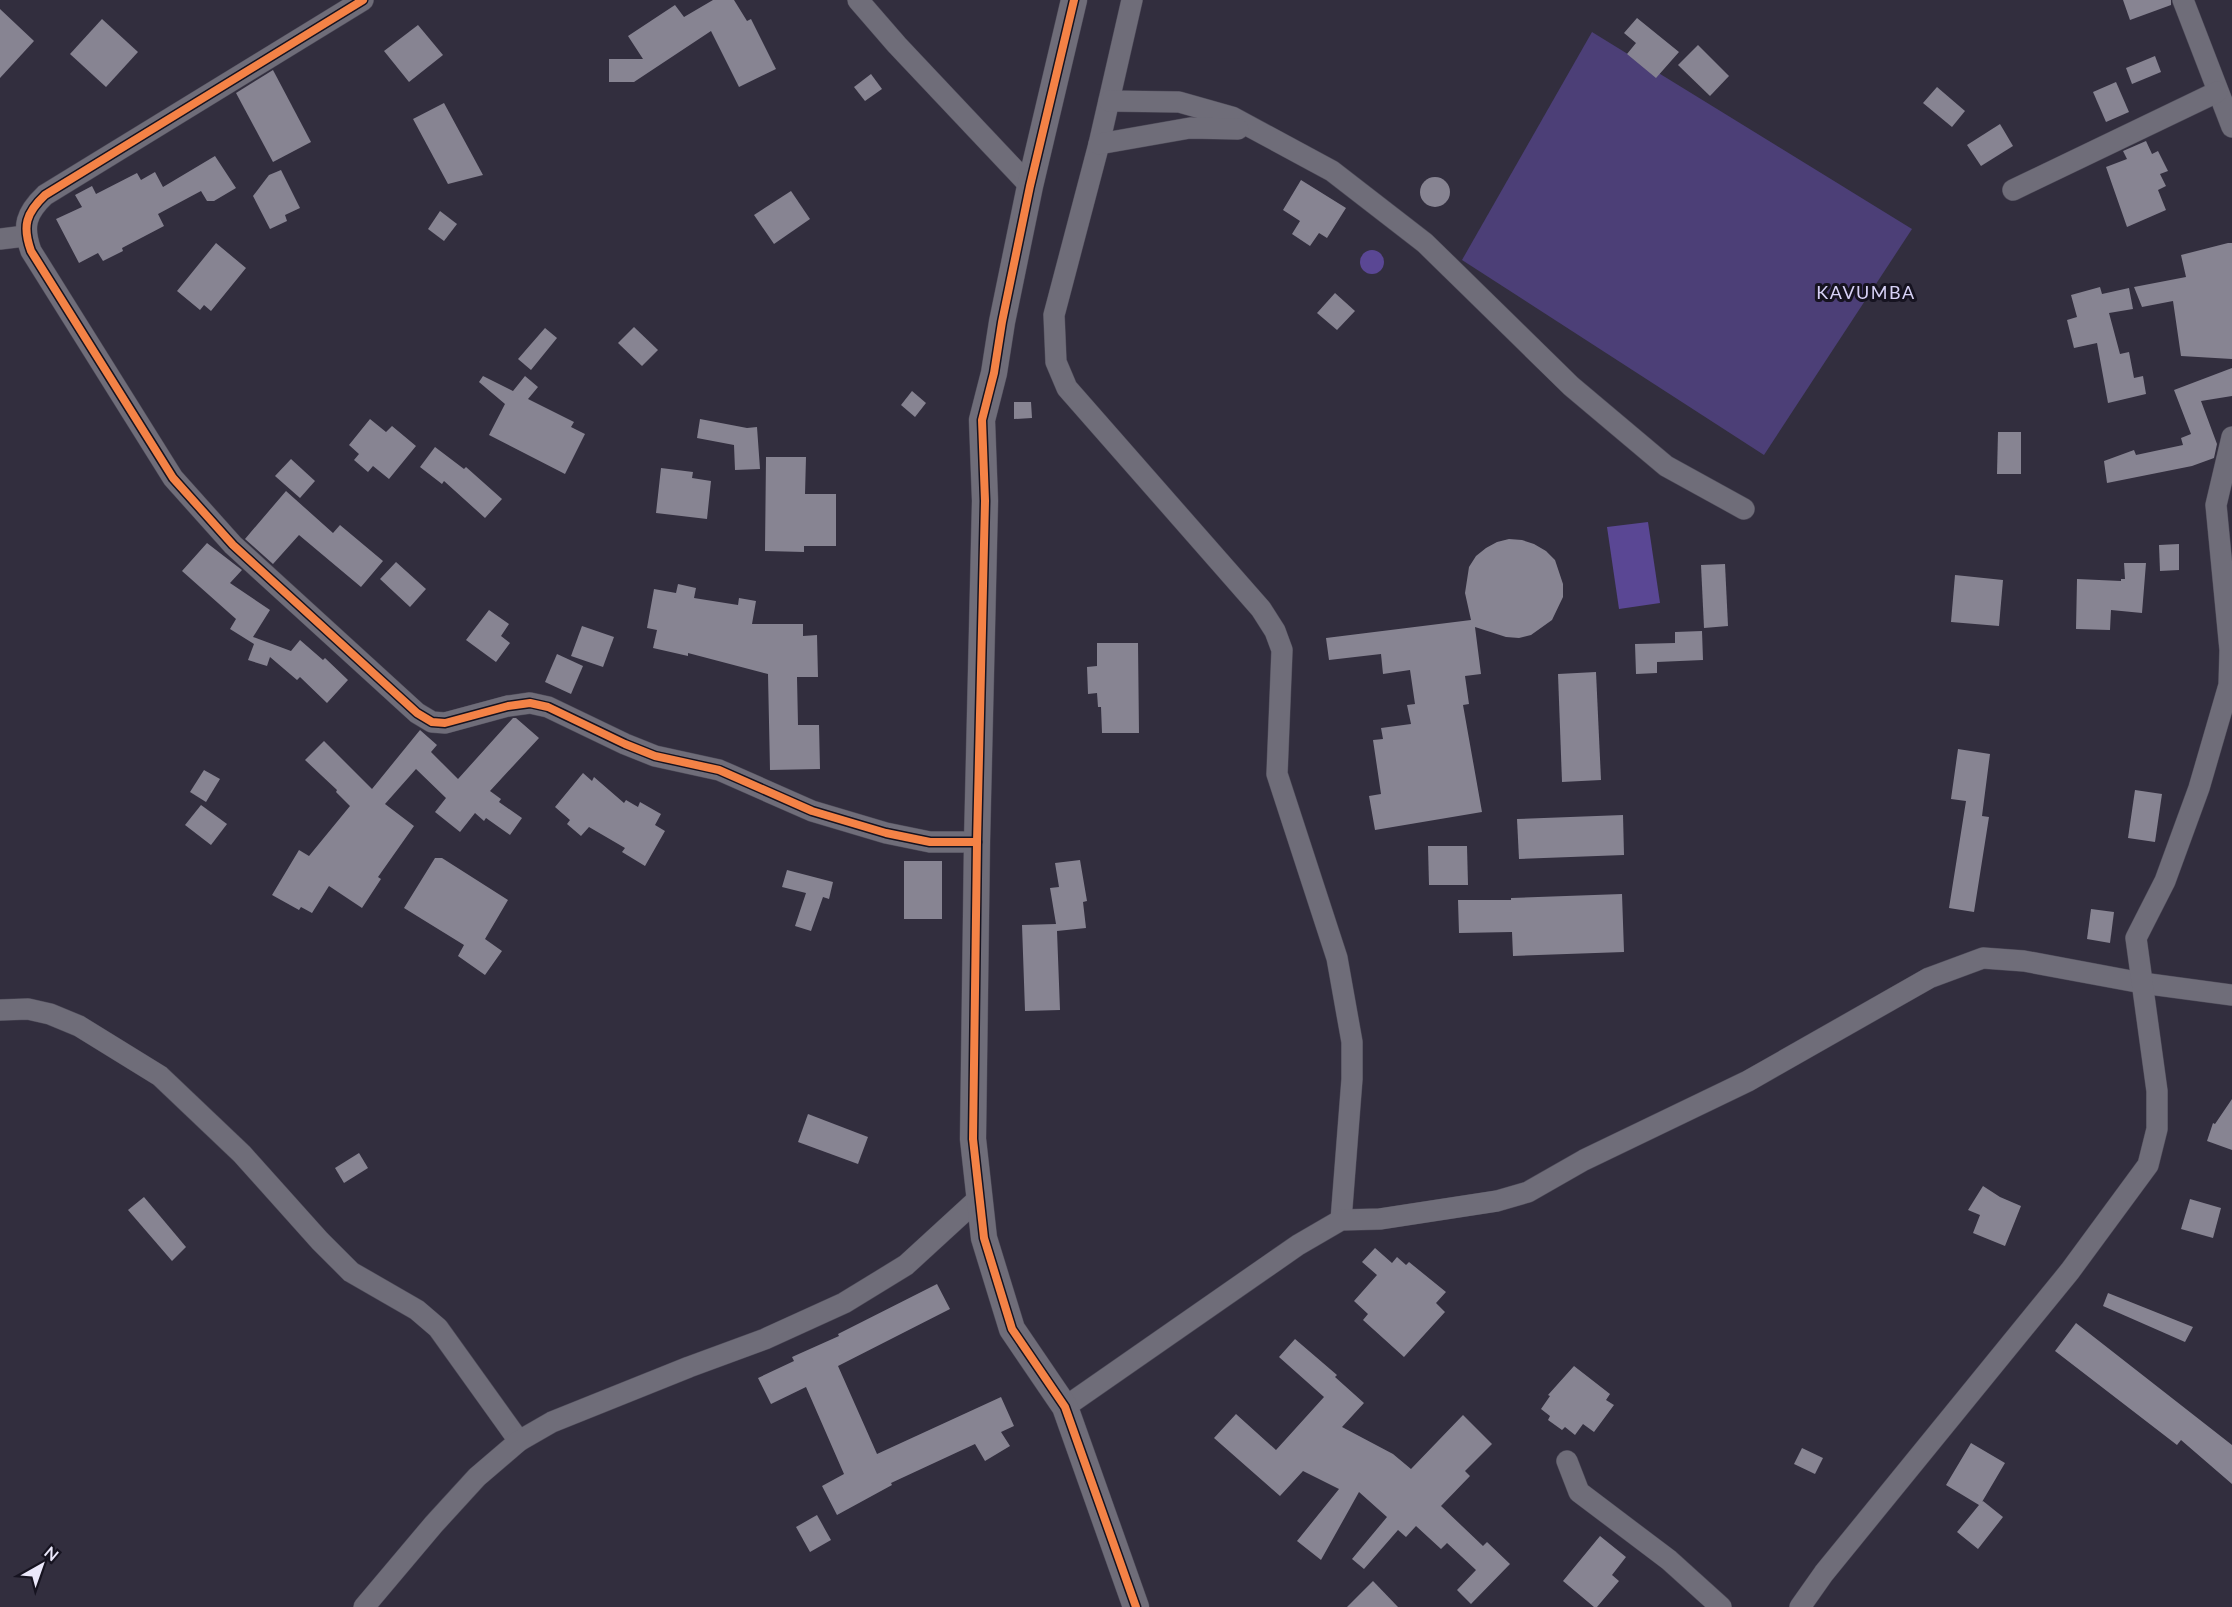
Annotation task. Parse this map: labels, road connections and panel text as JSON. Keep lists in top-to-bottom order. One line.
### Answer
{"districts":["KAVUMBA"],"north":"top right"}
